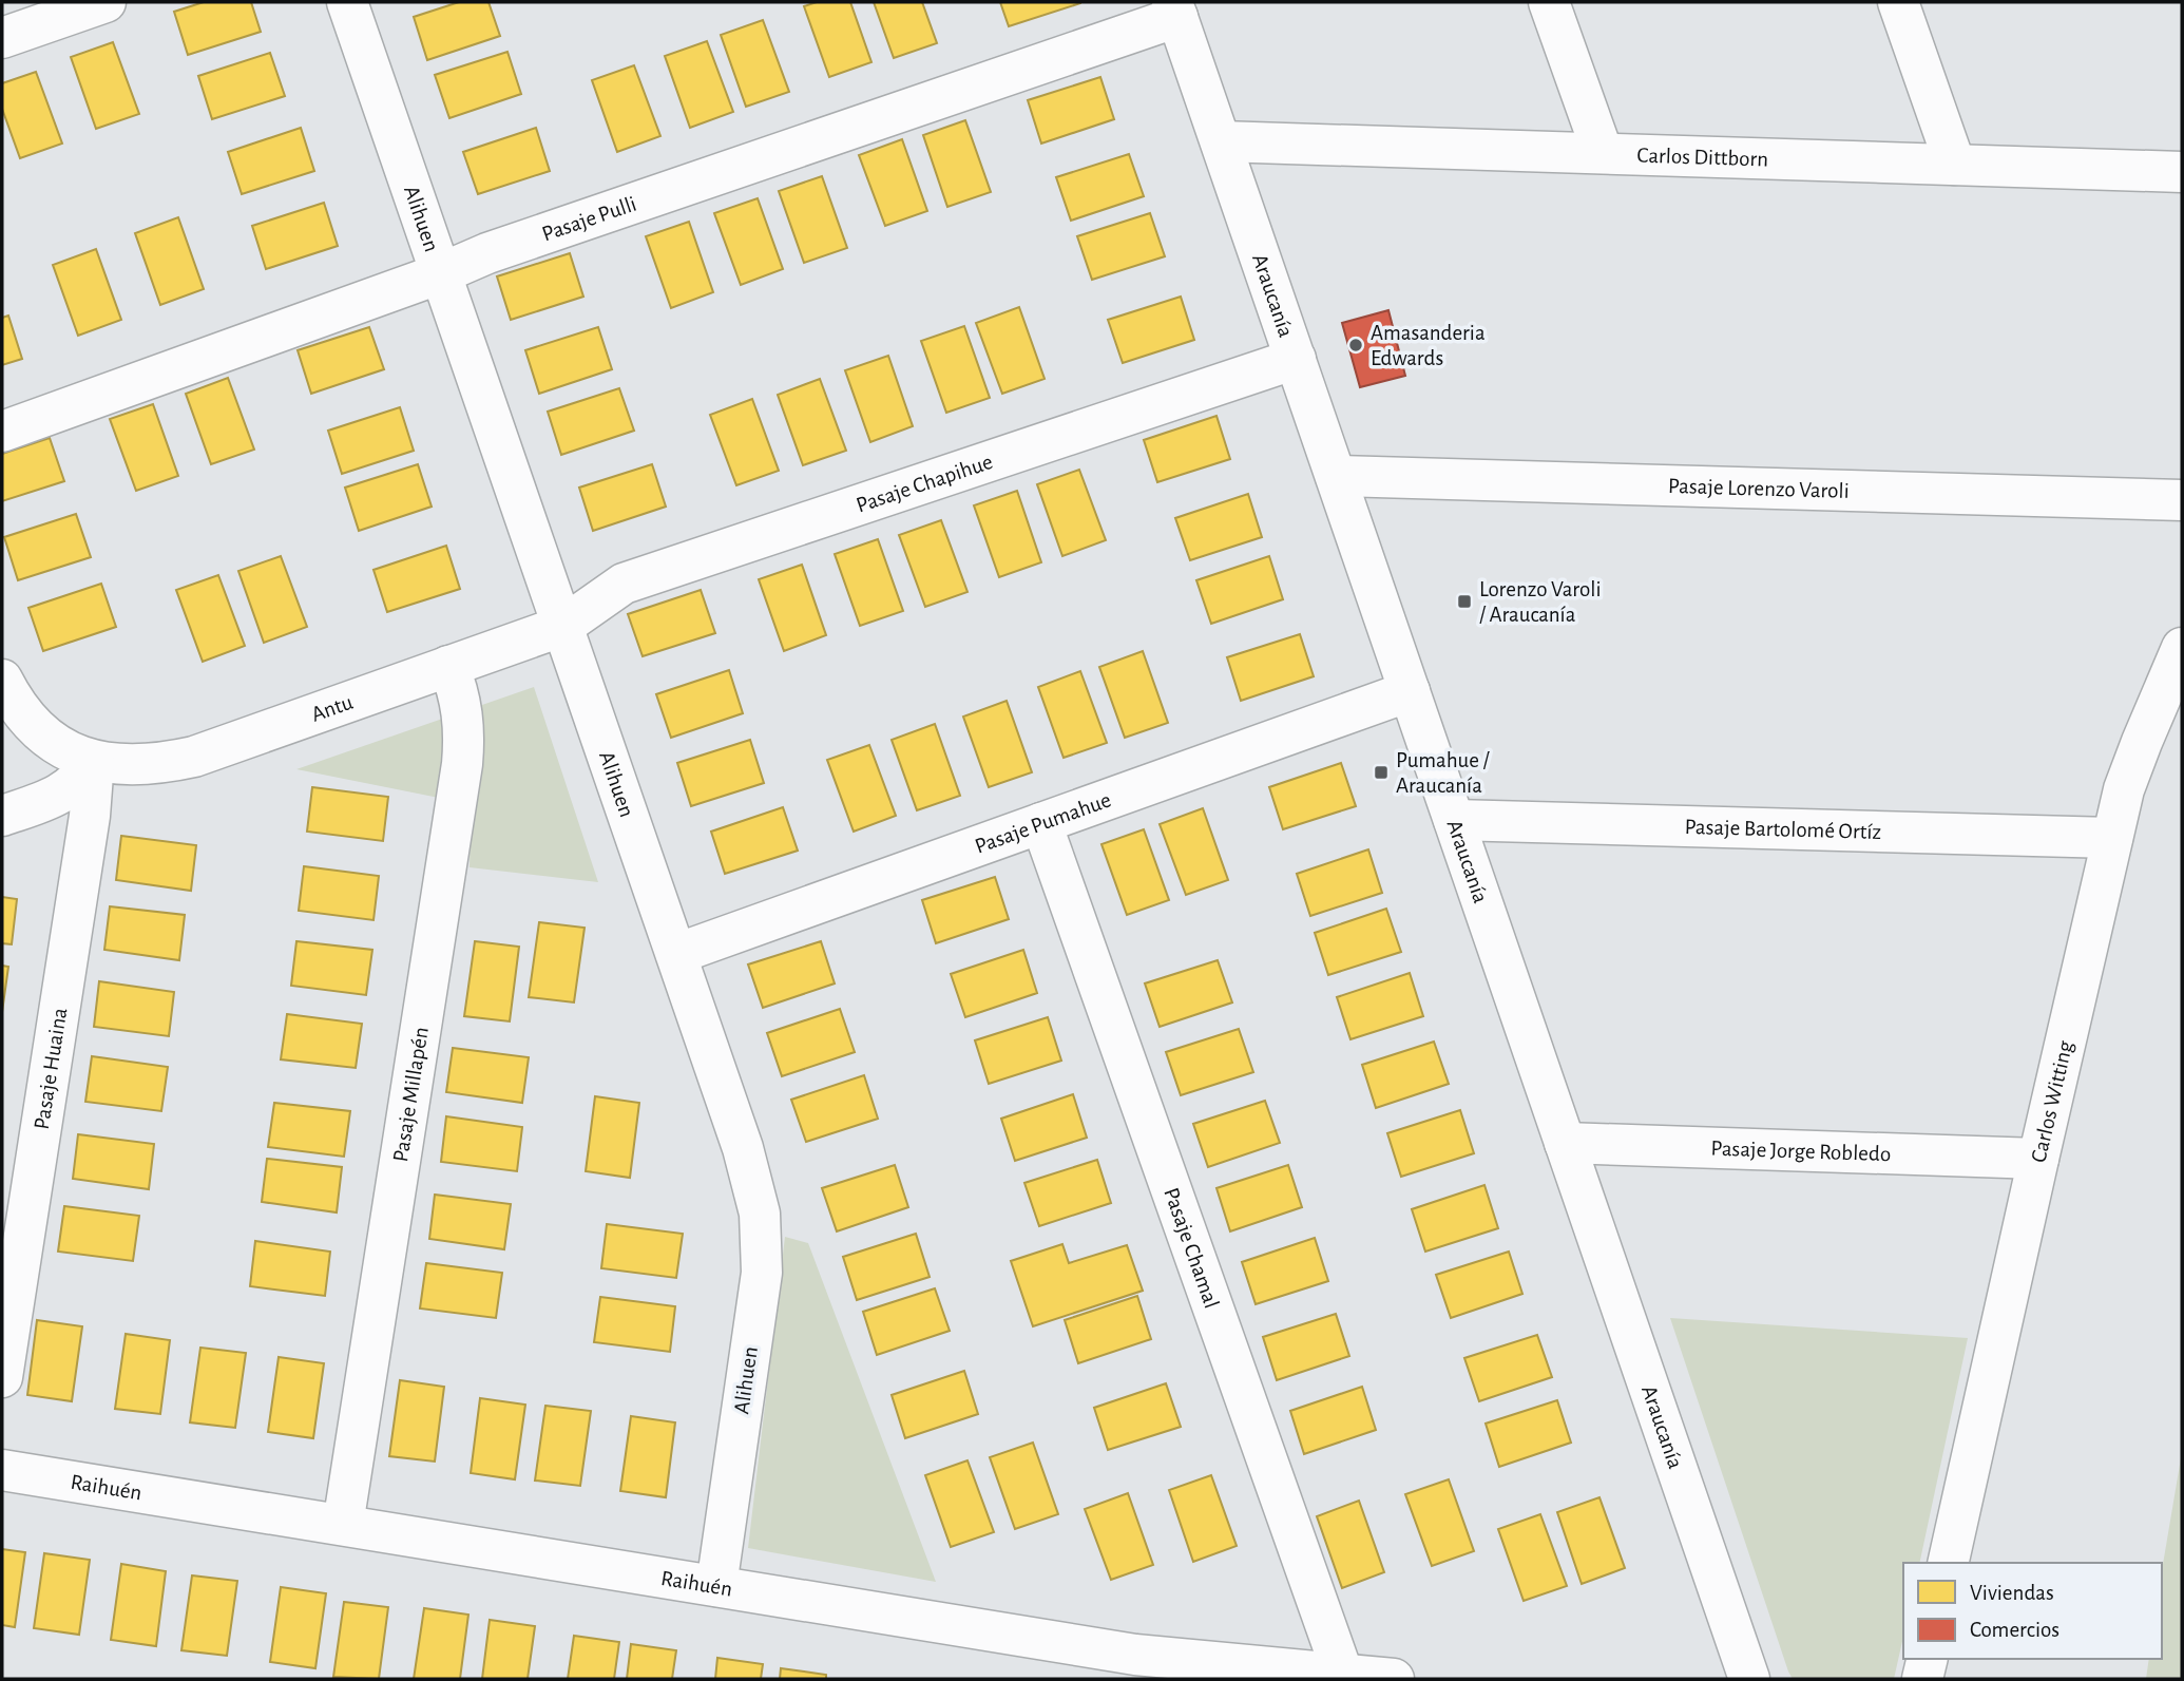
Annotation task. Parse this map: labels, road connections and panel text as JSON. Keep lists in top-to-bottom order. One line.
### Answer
{"streets":{"street":["Carlos Dittborn","Alihuen","Pasaje Pulli","Araucanía","Pasaje Chapihue","Pasaje Lorenzo Varoli","Antu","Pasaje Pumahue","Pasaje Bartolomé Ortíz","Pasaje Huaina","Pasaje Millapén","Carlos Witting","Pasaje Jorge Robledo","Pasaje Chamal","Raihuén"]},"crossings":[["Carlos Dittborn","Araucanía"],["Alihuen","Pasaje Pulli"],["Alihuen","Pasaje Chapihue"],["Alihuen","Antu"],["Alihuen","Pasaje Pumahue"],["Alihuen","Raihuén"],["Pasaje Pulli","Araucanía"],["Araucanía","Pasaje Chapihue"],["Araucanía","Pasaje Lorenzo Varoli"],["Araucanía","Pasaje Pumahue"],["Araucanía","Pasaje Bartolomé Ortíz"],["Araucanía","Pasaje Jorge Robledo"],["Pasaje Chapihue","Antu"],["Antu","Pasaje Huaina"],["Antu","Pasaje Millapén"],["Pasaje Pumahue","Pasaje Chamal"],["Pasaje Bartolomé Ortíz","Carlos Witting"],["Pasaje Millapén","Raihuén"],["Carlos Witting","Pasaje Jorge Robledo"],["Pasaje Chamal","Raihuén"]],"places":{"other":["Amasanderia Edwards"],"transit":["Lorenzo Varoli / Araucanía","Pumahue / Araucanía"]},"legend":["Viviendas","Comercios"]}
